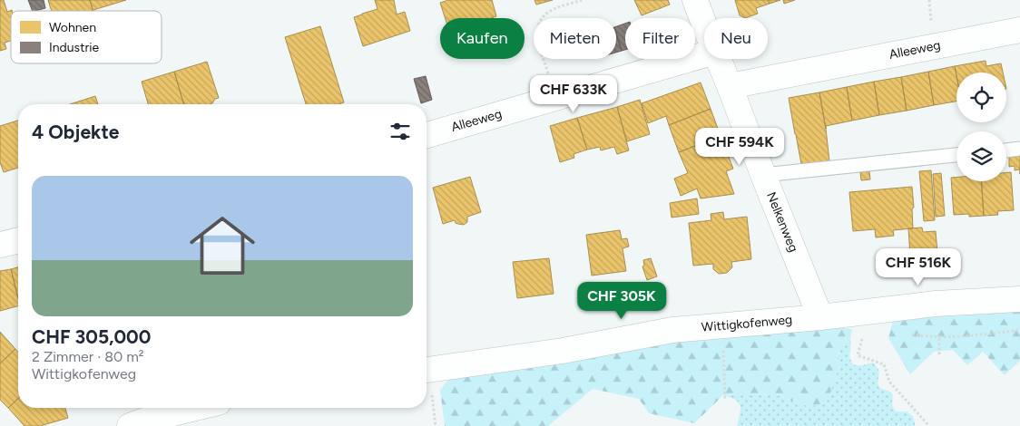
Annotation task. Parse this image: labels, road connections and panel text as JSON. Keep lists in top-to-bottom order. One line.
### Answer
{"streets":{"street":["Alleeweg","Nelkenweg","Wittigkofenweg"]},"crossings":[["Alleeweg","Nelkenweg"],["Nelkenweg","Wittigkofenweg"]],"legend":["Wohnen","Industrie"],"page":{"chip":["Kaufen","Mieten","Filter","Neu"],"price":["CHF 633K","CHF 594K","CHF 516K","CHF 305K"],"heading":"4 Objekte","list":[{"name":"CHF 305,000","note":"2 Zimmer · 80 m² · Wittigkofenweg"}]}}
